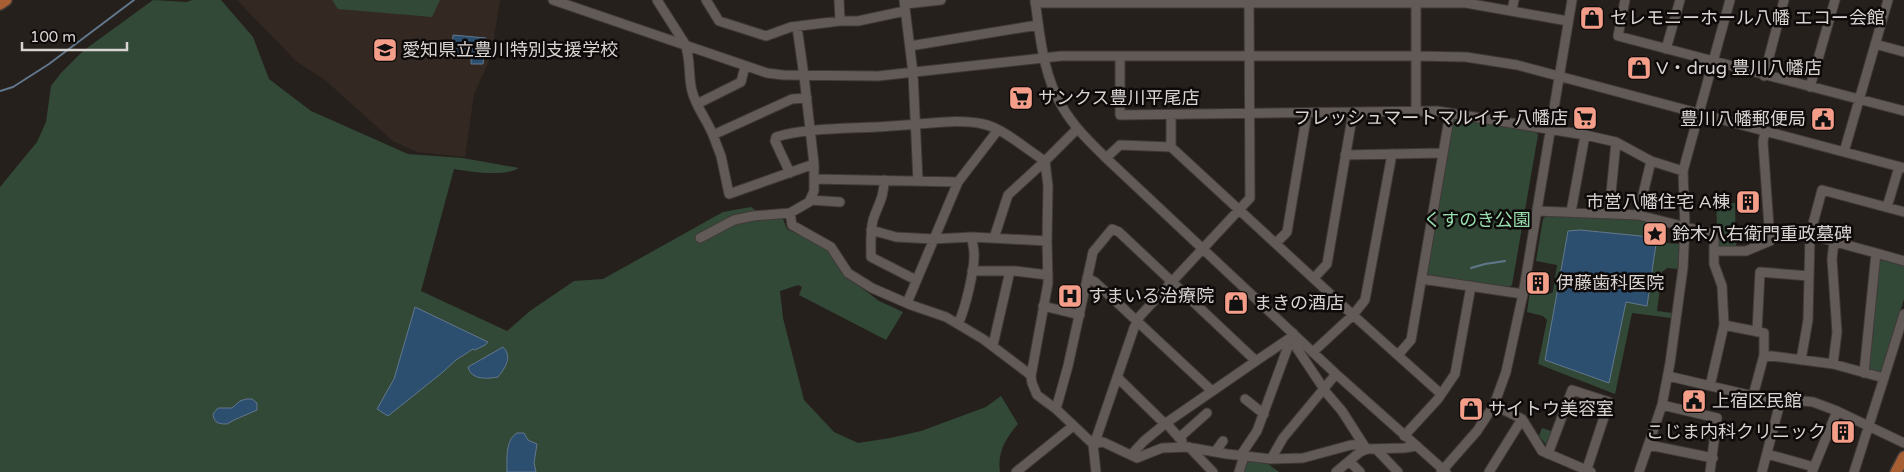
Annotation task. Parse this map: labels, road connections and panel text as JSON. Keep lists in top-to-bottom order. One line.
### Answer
{"parks":["くすのき公園"],"places":{"shop":["セレモニーホール八幡 エコー会館","V・drug 豊川八幡店","まきの酒店","サイトウ美容室"],"school or university":["愛知県立豊川特別支援学校"],"supermarket":["サンクス豊川平尾店","フレッシュマートマルイチ 八幡店"],"public building":["豊川八幡郵便局","上宿区民館"],"building":["市営八幡住宅 A棟","伊藤歯科医院","こじま内科クリニック"],"place":["鈴木八右衛門重政墓碑"],"hospital":["すまいる治療院"]},"scale_bar":"100 m"}
